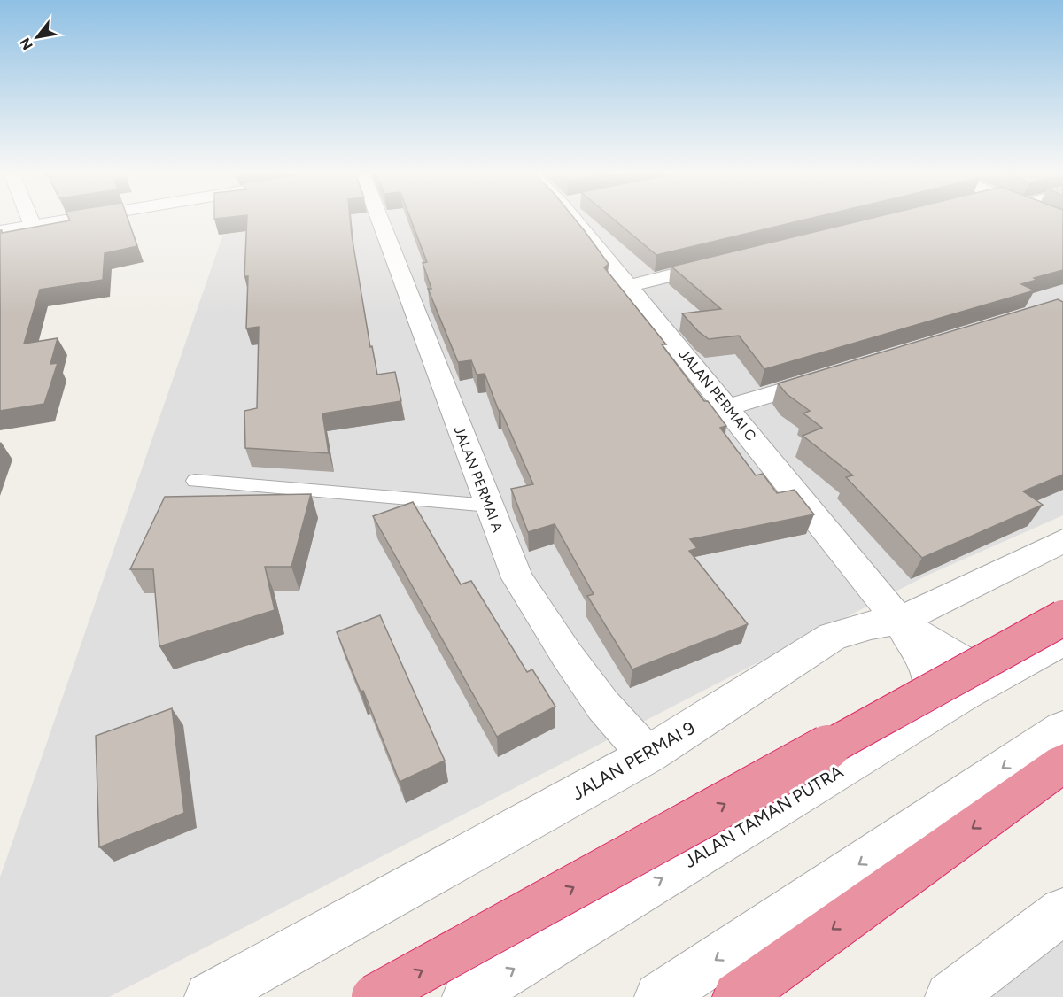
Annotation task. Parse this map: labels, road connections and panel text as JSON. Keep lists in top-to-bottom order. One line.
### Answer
{"streets":{"street":["JALAN PERMAI C","JALAN PERMAI A","JALAN PERMAI 9","JALAN TAMAN PUTRA"]},"crossings":[["JALAN PERMAI C","JALAN PERMAI 9"],["JALAN PERMAI C","JALAN TAMAN PUTRA"],["JALAN PERMAI A","JALAN PERMAI 9"]],"north":"bottom left"}
